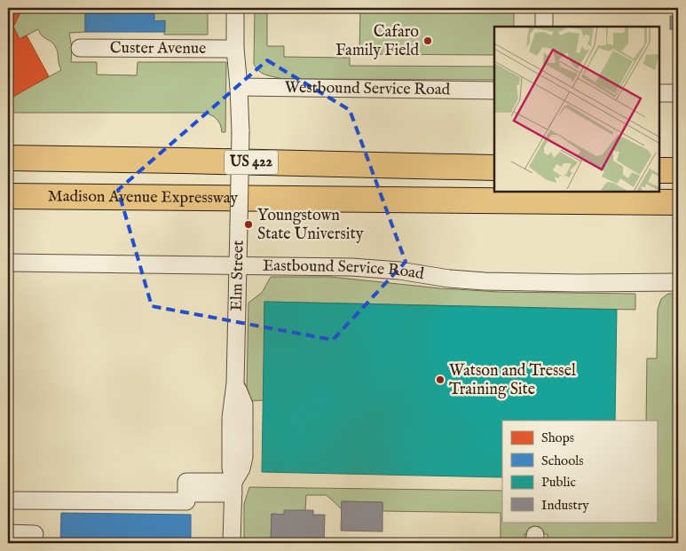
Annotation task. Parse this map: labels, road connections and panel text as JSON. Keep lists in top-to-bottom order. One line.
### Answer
{"streets":{"highway":["US 422","Madison Avenue Expressway"],"street":["Custer Avenue","Westbound Service Road","Eastbound Service Road","Elm Street"]},"crossings":[["Custer Avenue","Elm Street"],["Westbound Service Road","Elm Street"],["Eastbound Service Road","Elm Street"]],"places":["Cafaro Family Field","Youngstown State University","Watson and Tressel Training Site"],"legend":["Shops","Schools","Public","Industry"]}
